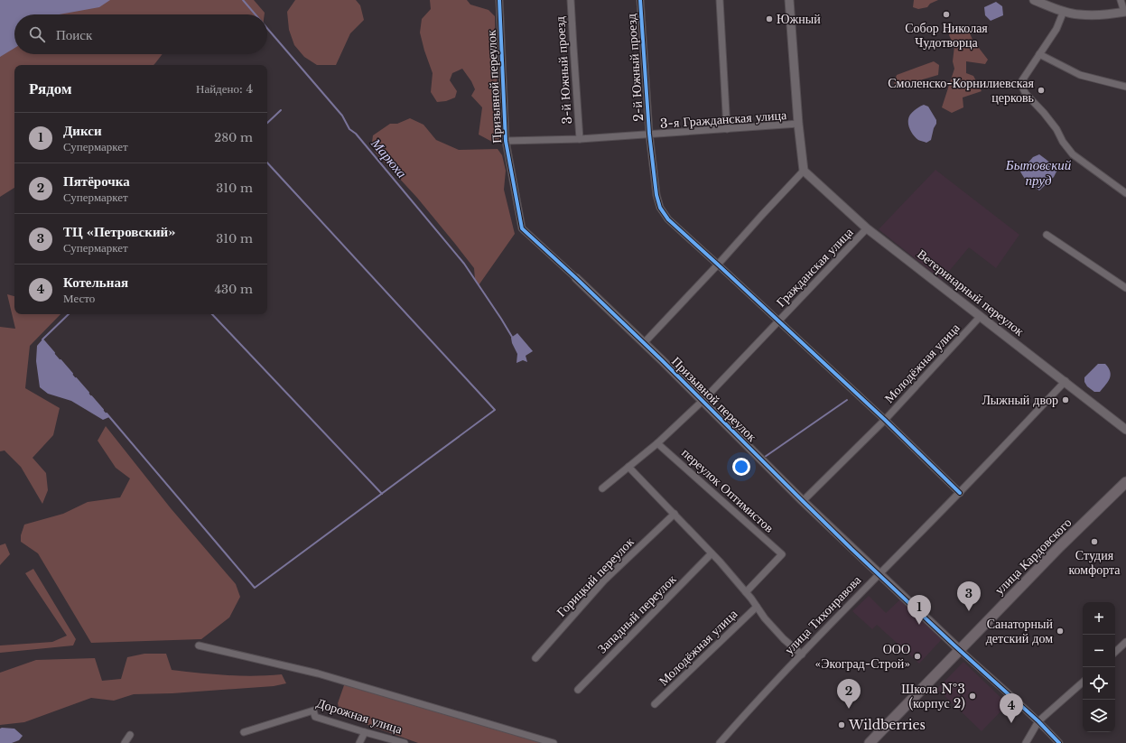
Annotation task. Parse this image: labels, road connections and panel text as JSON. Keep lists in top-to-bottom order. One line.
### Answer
{"streets":{"main road":["улица Кардовского"],"street":["2-й Южный проезд","3-й Южный проезд","Призывной переулок","3-я Гражданская улица","Гражданская улица","Ветеринарный переулок","Молодёжная улица","переулок Оптимистов","Горицкий переулок","Западный переулок","улица Тихонравова","Дорожная улица"]},"crossings":[["2-й Южный проезд","3-я Гражданская улица"],["3-й Южный проезд","3-я Гражданская улица"],["Призывной переулок","3-я Гражданская улица"],["Призывной переулок","Гражданская улица"],["Призывной переулок","Молодёжная улица"],["Призывной переулок","улица Кардовского"],["Призывной переулок","улица Тихонравова"],["3-я Гражданская улица","Гражданская улица"],["Гражданская улица","Ветеринарный переулок"],["Гражданская улица","переулок Оптимистов"],["Ветеринарный переулок","Молодёжная улица"],["Ветеринарный переулок","улица Тихонравова"]],"water":["Марюха","Бытовский пруд"],"places":["Собор Николая Чудотворца","Южный","Смоленско-Корнилиевская церковь","Лыжный двор","Студия комфорта","Санаторный детский дом","ООО «Экоград-Строй»","Школа №3 (корпус 2)","Wildberries"],"page":{"search":"Поиск","heading":["Рядом","Найдено: 4"],"list":[{"mark":"1","name":"Дикси","note":"Супермаркет","value":"280 m"},{"mark":"2","name":"Пятёрочка","note":"Супермаркет","value":"310 m"},{"mark":"3","name":"ТЦ «Петровский»","note":"Супермаркет","value":"310 m"},{"mark":"4","name":"Котельная","note":"Место","value":"430 m"}],"pins":["3","1","2","4"],"map_buttons":["+","−"]}}
